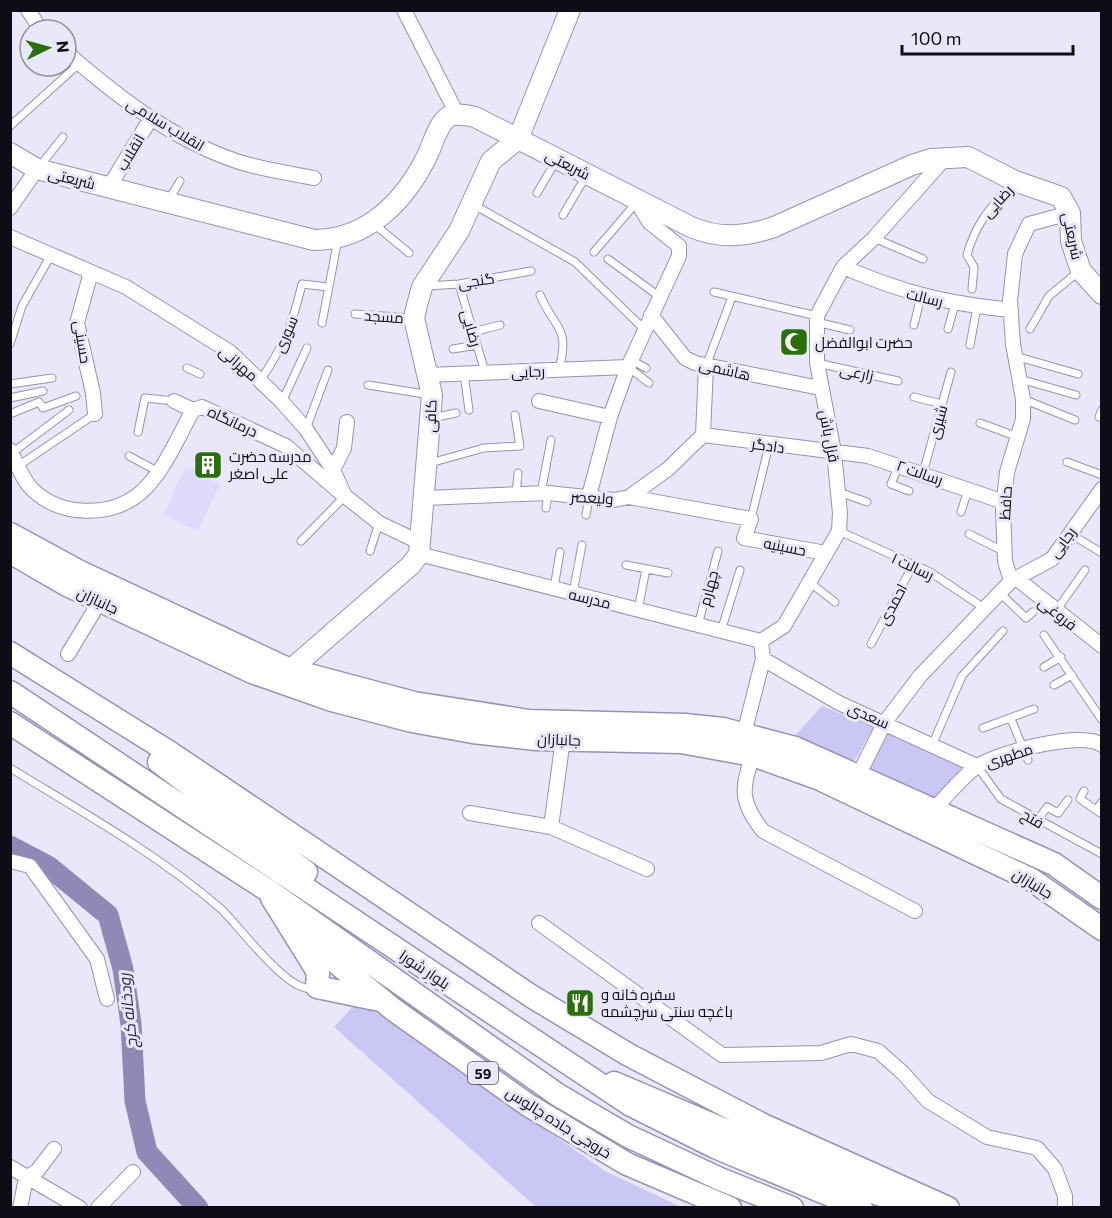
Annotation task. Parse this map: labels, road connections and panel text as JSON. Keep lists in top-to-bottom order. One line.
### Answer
{"streets":{"main road":["جانبازان","بلوار شورا","59","خروجی جاده چالوس"],"street":["انقلاب سلامی","انقلاب","شریعتی","رسالت","حسینی","مهرانی","هاشمی","رجایی","کافی","درمانگاه","قزل باش","دادگر","رسالت ۲","ولیعصر","حافظ","حسینیه","مدرسه","فروغی","سعدی","مطهری"],"lane":["رضایی","گنجی","مسجد","سوری","زارعی","شیری","رسالت ۱","چهارم","احمدی","فتح"]},"crossings":[["انقلاب سلامی","انقلاب"],["انقلاب","شریعتی"],["شریعتی","رضایی"],["شریعتی","سوری"],["شریعتی","کافی"],["شریعتی","قزل باش"],["شریعتی","حافظ"],["رضایی","گنجی"],["رضایی","رجایی"],["گنجی","کافی"],["رسالت","قزل باش"],["رسالت","حافظ"],["مسجد","کافی"],["سوری","مهرانی"],["حسینی","مهرانی"],["مهرانی","کافی"],["مهرانی","درمانگاه"],["مهرانی","مدرسه"],["هاشمی","قزل باش"],["رجایی","کافی"],["رجایی","حافظ"],["رجایی","فروغی"],["زارعی","قزل باش"],["کافی","ولیعصر"],["کافی","مدرسه"],["شیری","رسالت ۲"],["قزل باش","دادگر"],["قزل باش","رسالت ۲"],["قزل باش","حسینیه"],["قزل باش","رسالت ۱"],["قزل باش","مدرسه"],["دادگر","رسالت ۲"],["دادگر","ولیعصر"],["رسالت ۲","حافظ"],["حافظ","فروغی"],["رسالت ۱","احمدی"],["چهارم","مدرسه"],["جانبازان","مطهری"],["سعدی","مطهری"],["سعدی","فتح"],["مطهری","فتح"],["بلوار شورا","خروجی جاده چالوس"]],"water":["رودخانه کرج"],"places":{"mosque":["حضرت ابوالفضل"],"building":["مدرسه حضرت علی اصغر"],"restaurant":["سفره خانه و باغچه سنتی سرچشمه"]},"scale_bar":"100 m","north":"right"}
